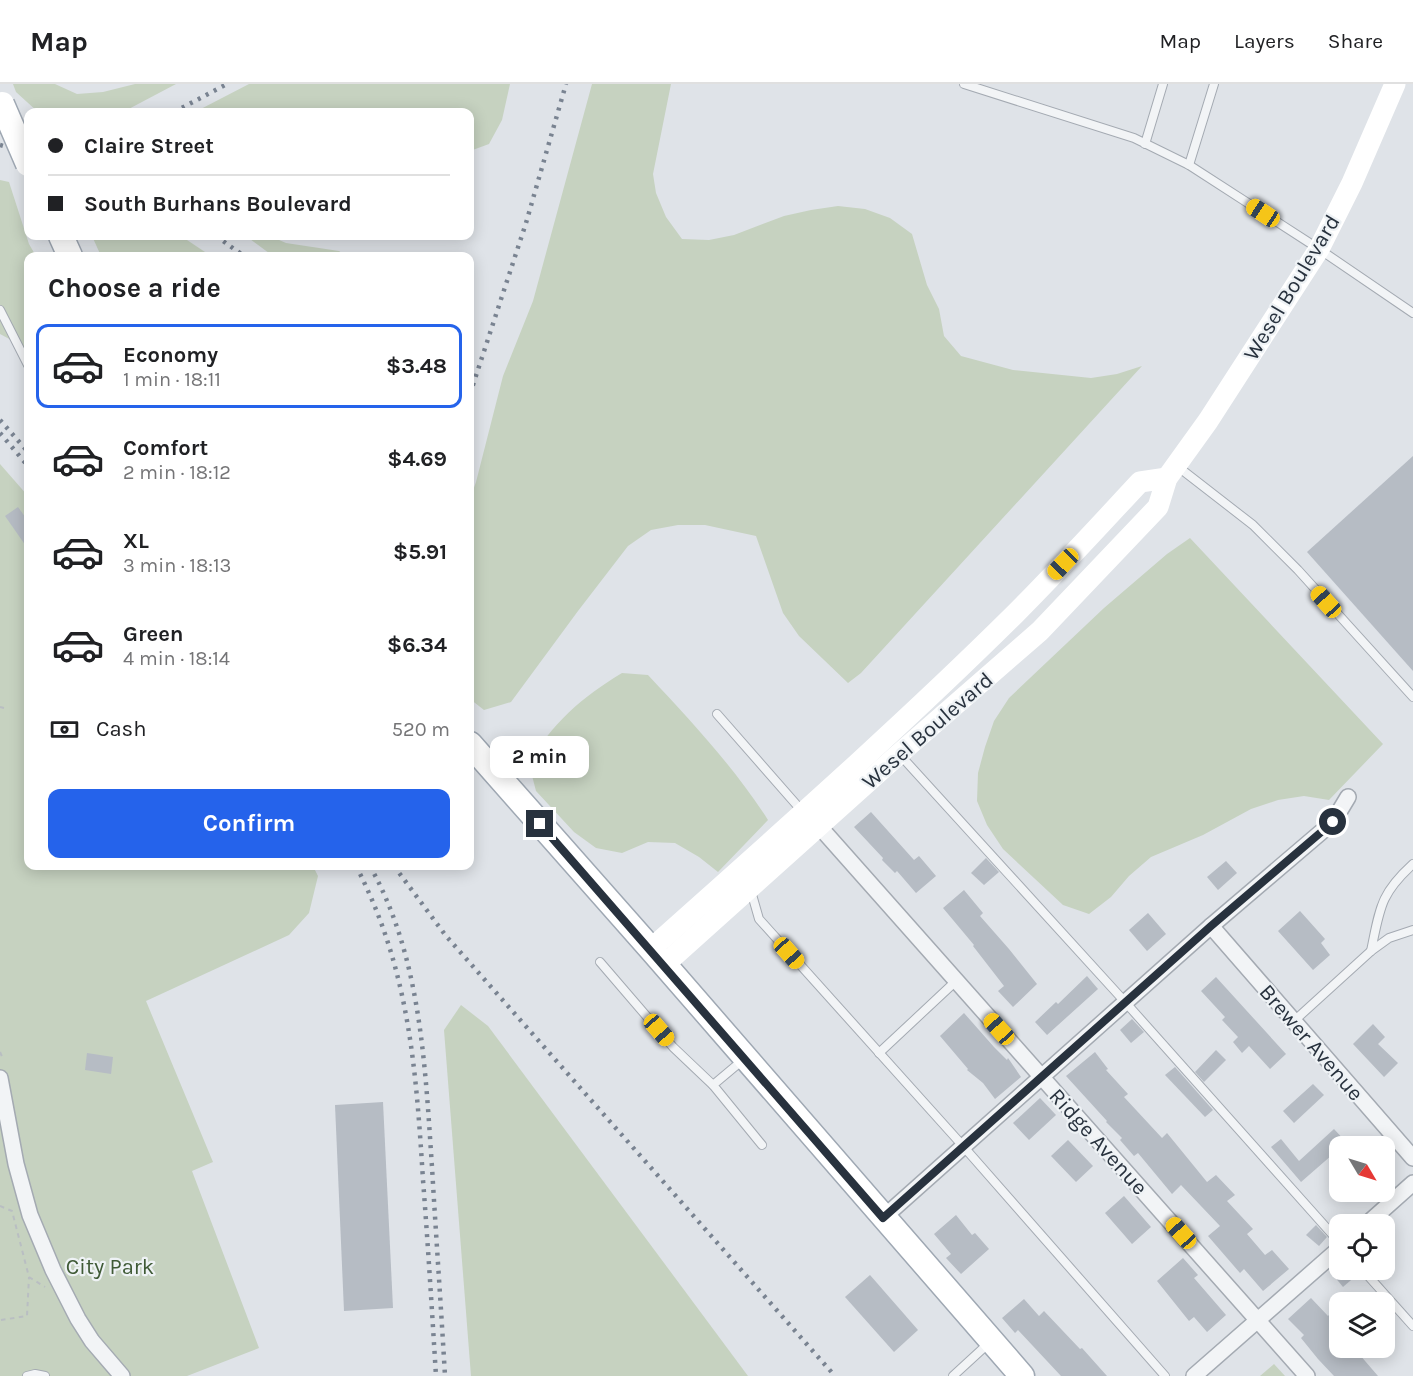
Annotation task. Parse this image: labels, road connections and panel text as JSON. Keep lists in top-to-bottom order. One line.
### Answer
{"streets":{"main road":["Wesel Boulevard"],"street":["Brewer Avenue","Ridge Avenue"]},"crossings":[["Wesel Boulevard","Ridge Avenue"]],"parks":["City Park"],"north":"bottom right","page":{"header":"Map","nav":["Map","Layers","Share"],"banner":["Claire Street","South Burhans Boulevard"],"heading":"Choose a ride","list":[{"name":"Economy","note":"1 min · 18:11","value":"$3.48"},{"name":"Comfort","note":"2 min · 18:12","value":"$4.69"},{"name":"XL","note":"3 min · 18:13","value":"$5.91"},{"name":"Green","note":"4 min · 18:14","value":"$6.34"}],"pay":["Cash","520 m"],"bubble":"2 min","buttons":"Confirm"}}
